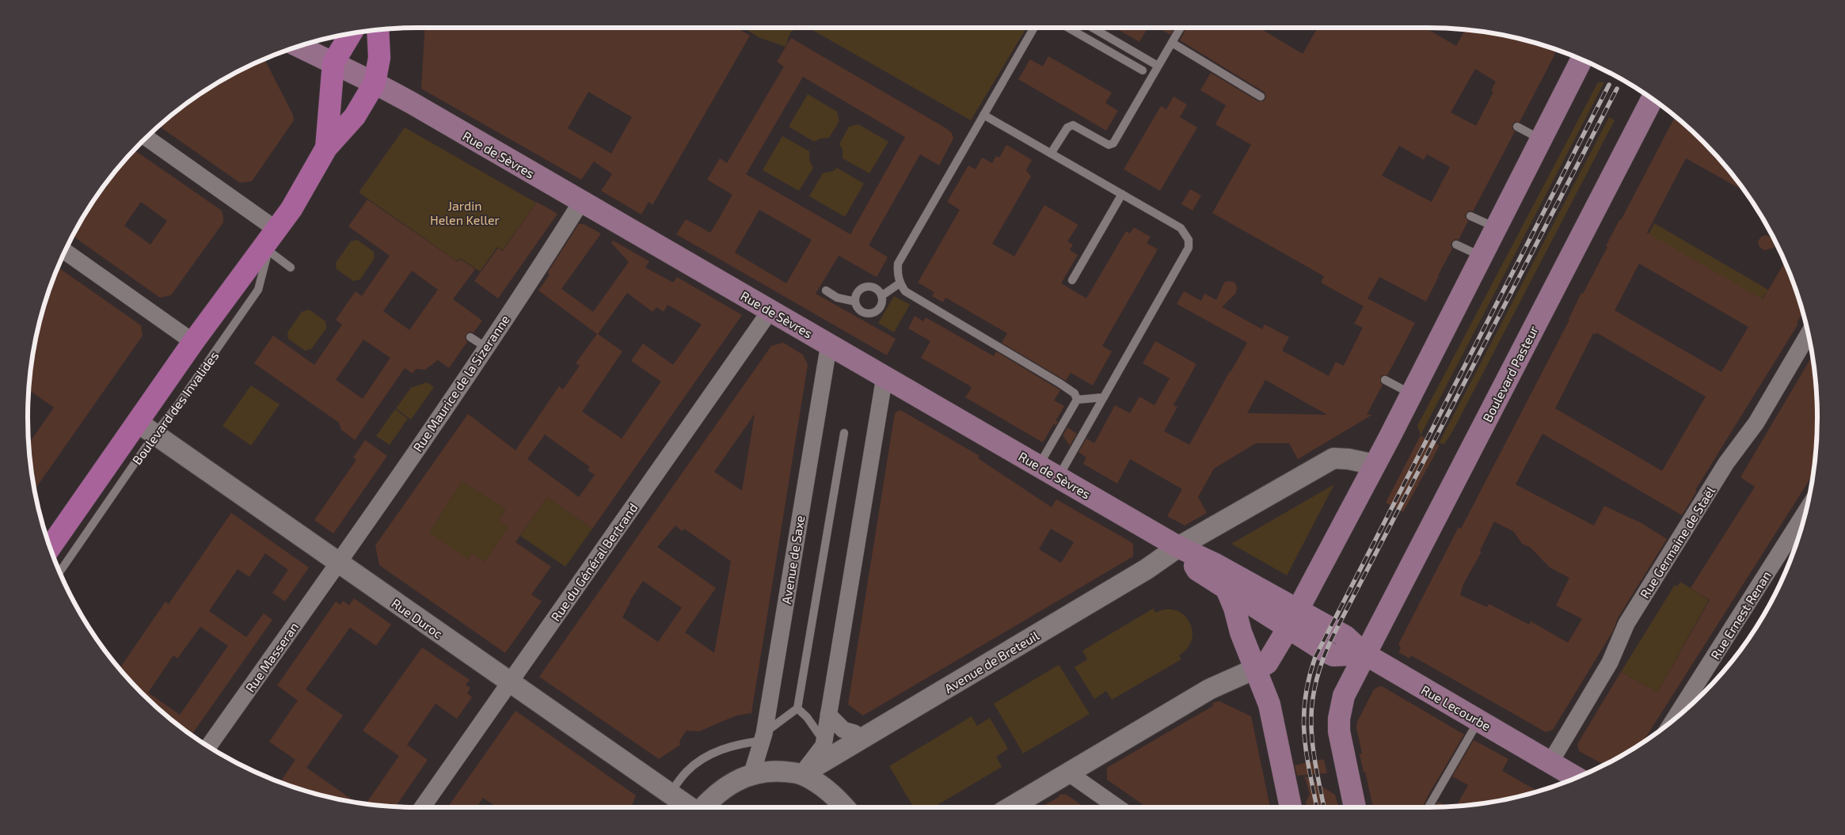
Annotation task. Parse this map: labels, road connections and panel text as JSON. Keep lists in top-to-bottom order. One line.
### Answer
{"streets":{"main road":["Rue de Sèvres","Boulevard Pasteur","Boulevard des Invalides","Rue Lecourbe"],"street":["Rue Maurice de la Sizeranne","Rue Germaine de Staël","Avenue de Saxe","Rue du Général Bertrand","Rue Ernest Renan","Rue Duroc","Rue Masseran","Avenue de Breteuil"]},"crossings":[["Rue de Sèvres","Boulevard Pasteur"],["Rue de Sèvres","Rue Maurice de la Sizeranne"],["Rue de Sèvres","Boulevard des Invalides"],["Rue de Sèvres","Avenue de Saxe"],["Rue de Sèvres","Rue du Général Bertrand"],["Rue de Sèvres","Avenue de Breteuil"],["Rue de Sèvres","Rue Lecourbe"],["Boulevard Pasteur","Rue Lecourbe"],["Rue Maurice de la Sizeranne","Rue Duroc"],["Rue Maurice de la Sizeranne","Rue Masseran"],["Boulevard des Invalides","Rue Duroc"],["Rue Germaine de Staël","Rue Lecourbe"],["Rue du Général Bertrand","Rue Duroc"],["Rue Duroc","Rue Masseran"]],"parks":["Jardin Helen Keller"]}
